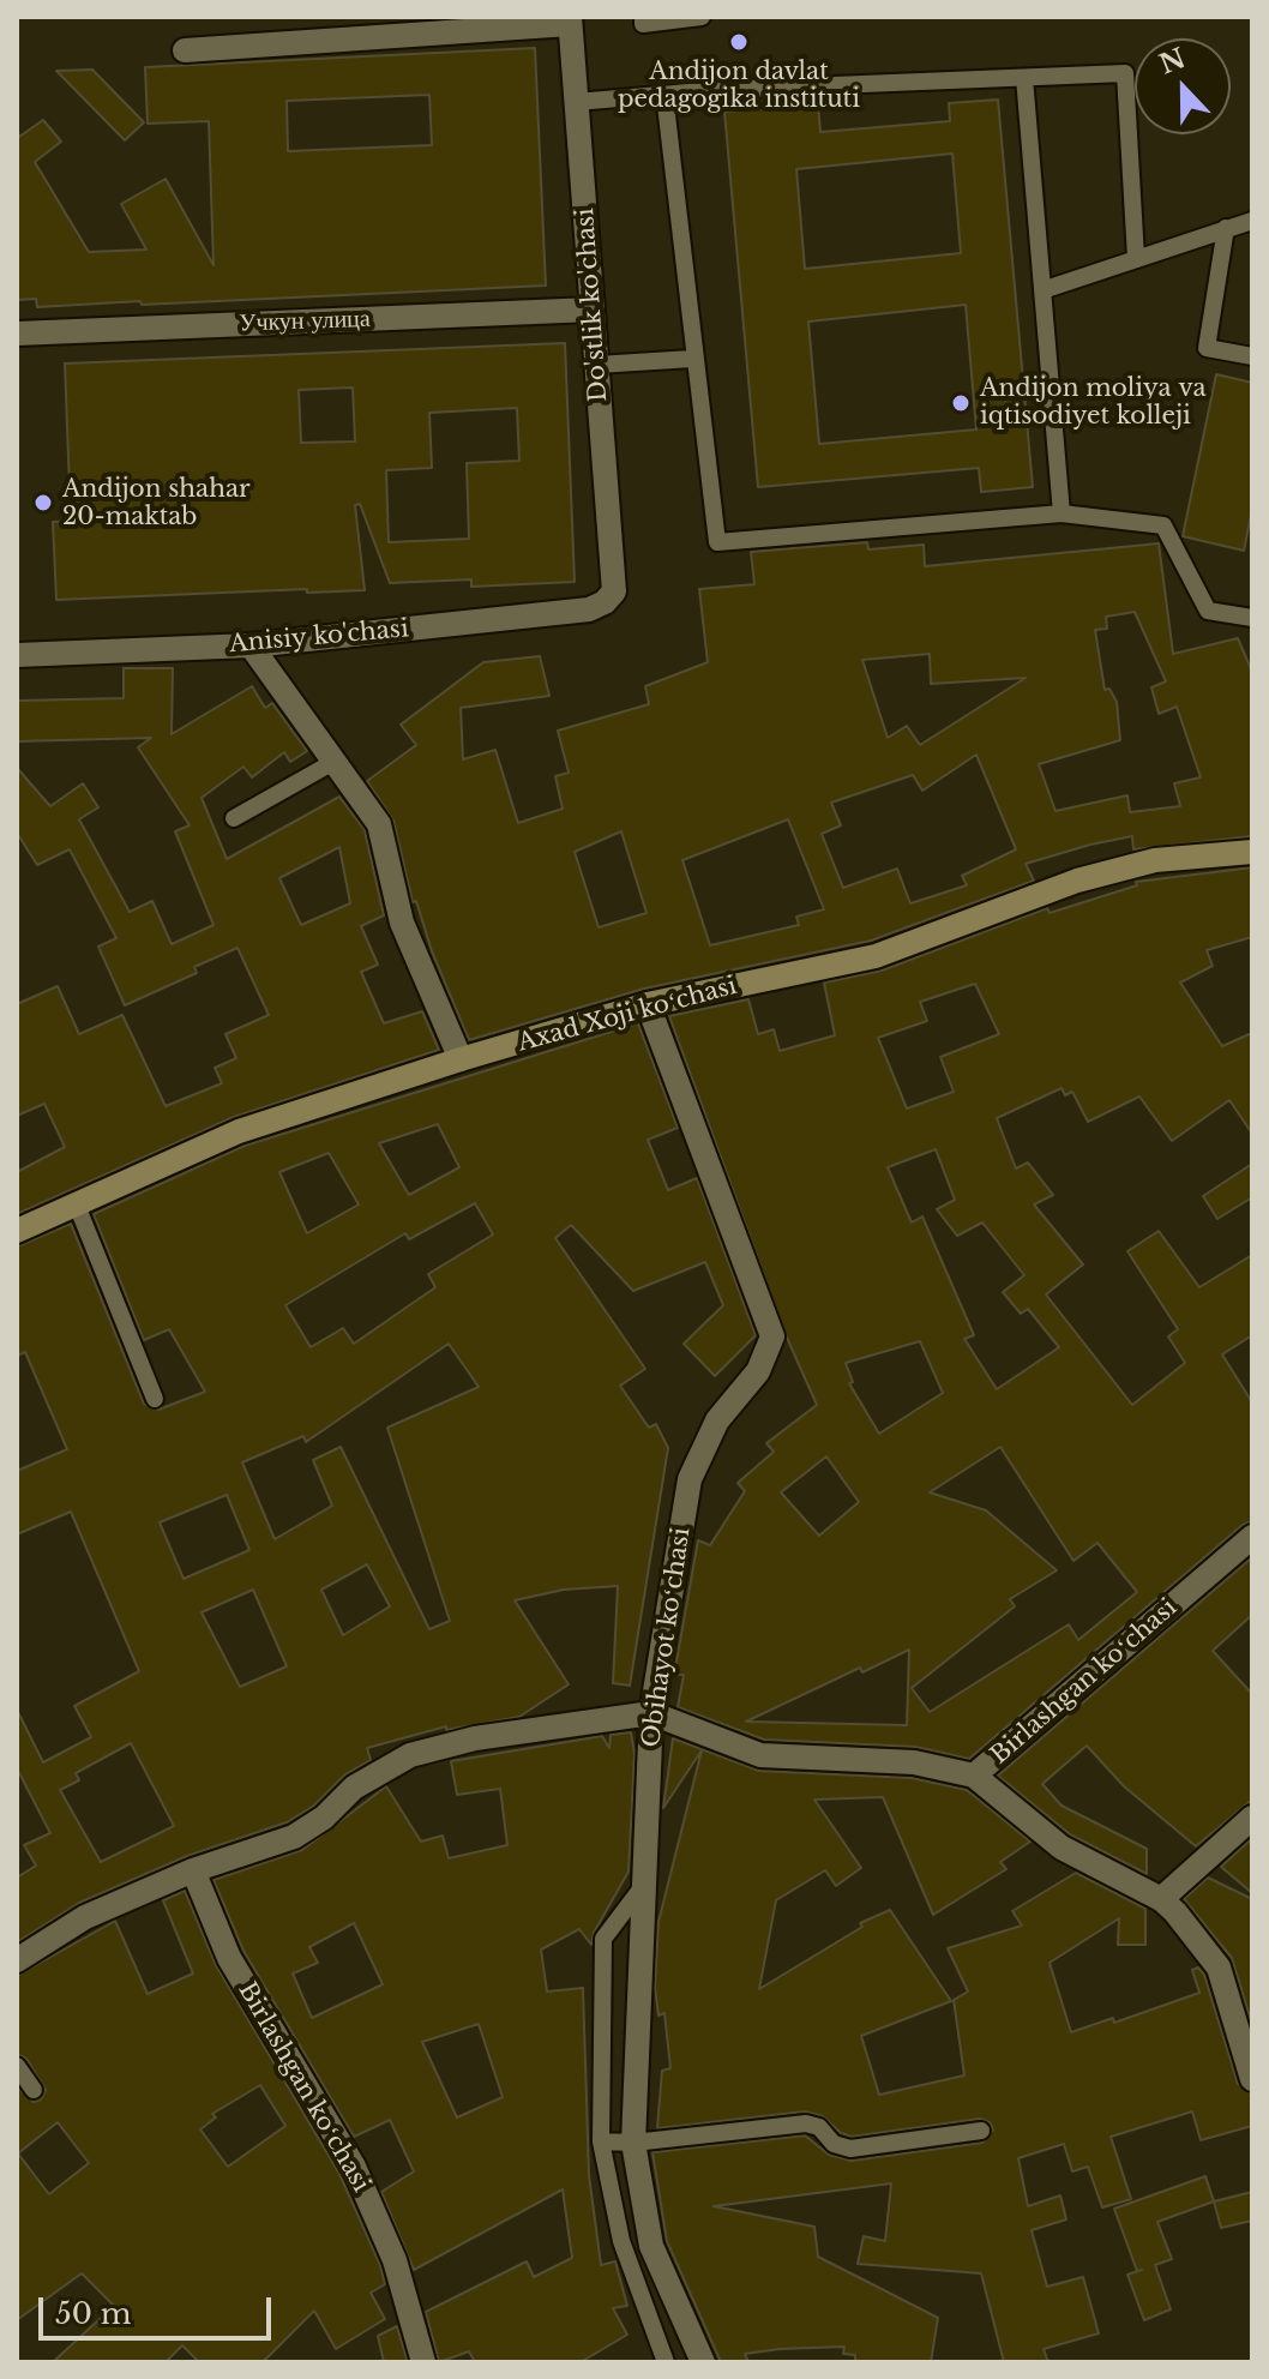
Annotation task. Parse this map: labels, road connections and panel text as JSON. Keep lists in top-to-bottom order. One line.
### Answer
{"streets":{"street":["Do'stlik ko'chasi","Учкун улица","Anisiy ko'chasi","Axad Xoji koʻchasi","Obihayot koʻchasi","Birlashgan koʻchasi"]},"crossings":[["Do'stlik ko'chasi","Учкун улица"],["Do'stlik ko'chasi","Anisiy ko'chasi"],["Axad Xoji koʻchasi","Obihayot koʻchasi"],["Obihayot koʻchasi","Birlashgan koʻchasi"]],"places":["Andijon davlat pedagogika instituti","Andijon moliya va iqtisodiyet kolleji","Andijon shahar 20-maktab"],"scale_bar":"50 m","north":"top"}
